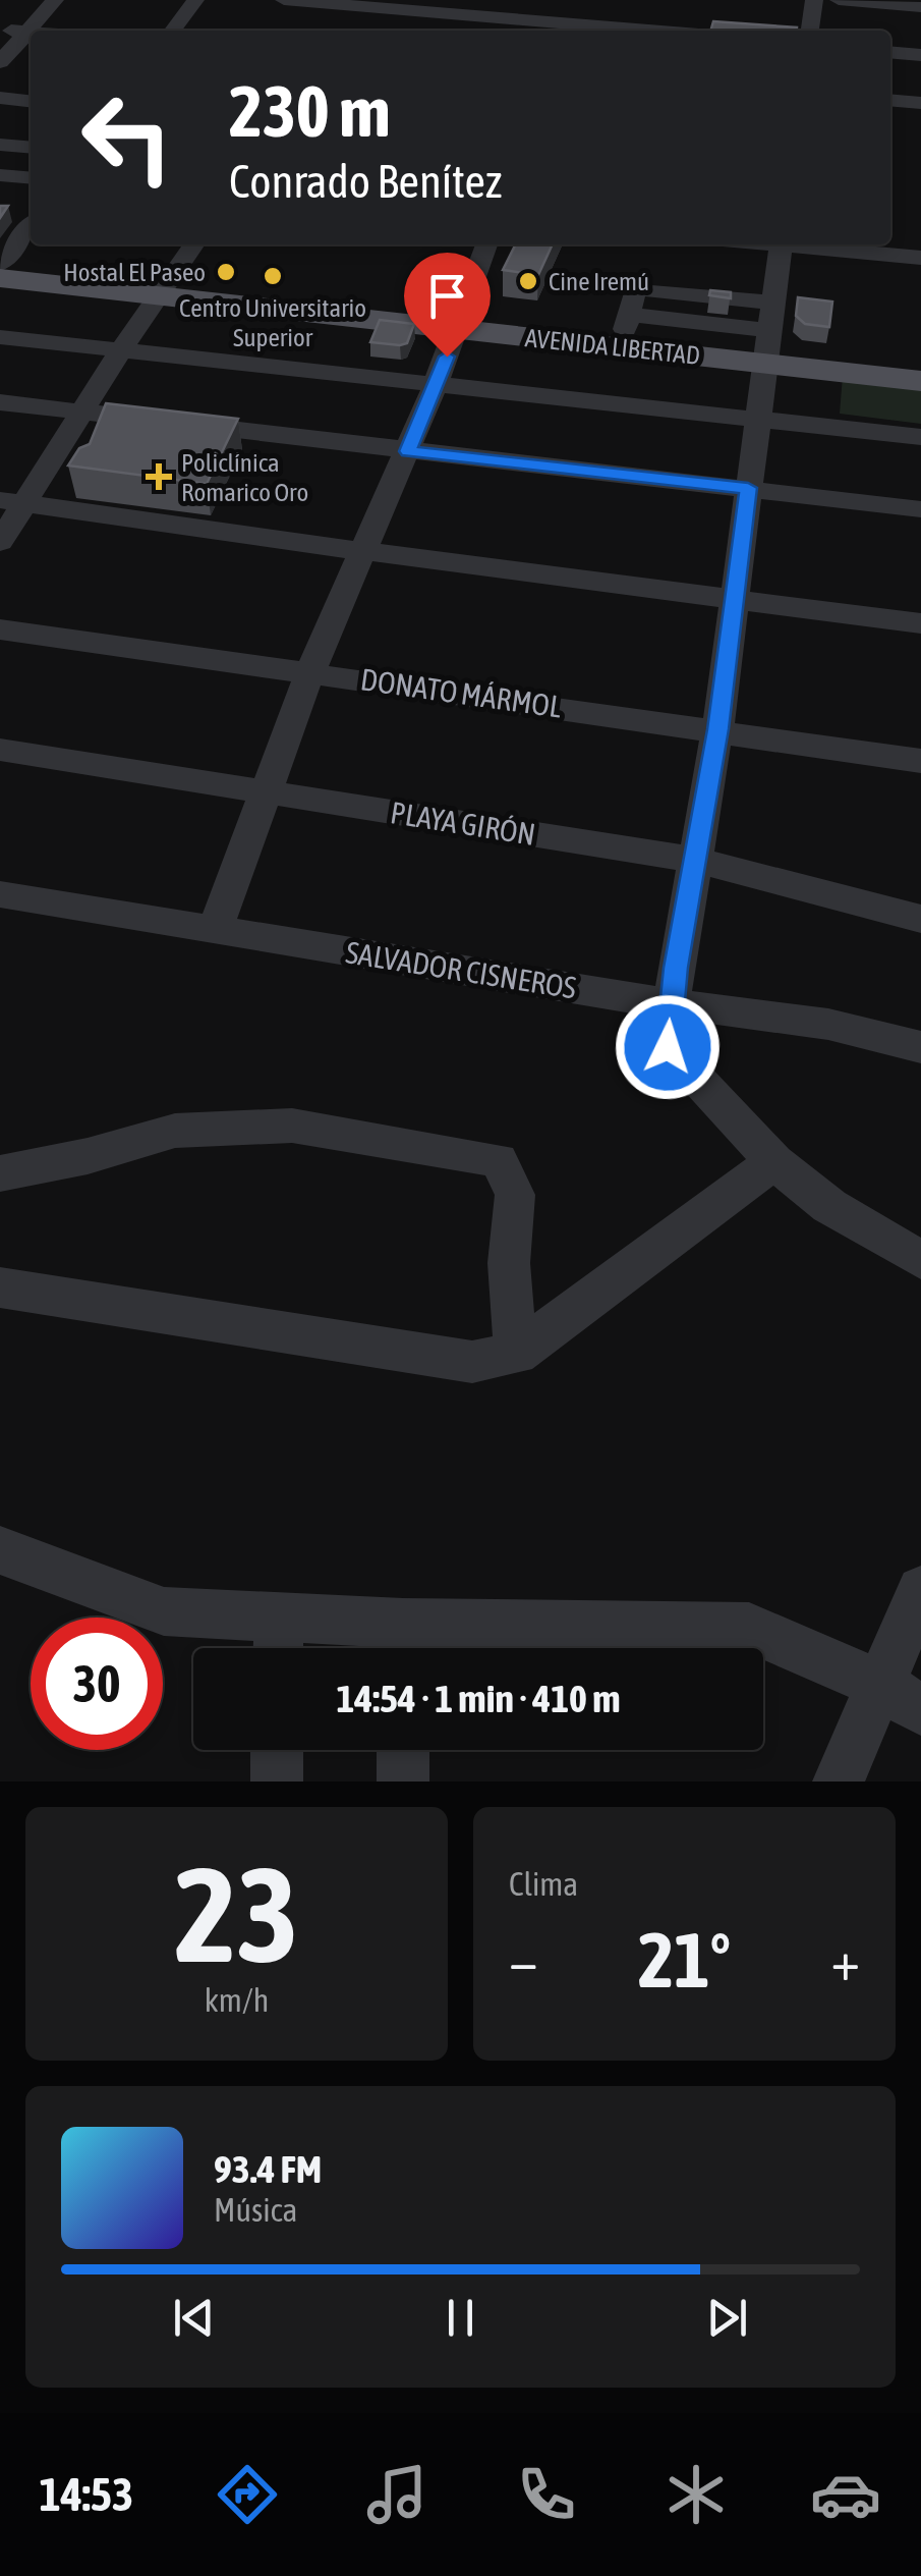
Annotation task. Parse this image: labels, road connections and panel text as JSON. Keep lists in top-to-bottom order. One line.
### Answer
{"streets":{"main road":["AVENIDA LIBERTAD"],"street":["DONATO MÁRMOL","PLAYA GIRÓN","SALVADOR CISNEROS"]},"places":{"other":["Hostal El Paseo","Centro Universitario Superior","Cine Iremú"],"health":["Policlínica Romarico Oro"]},"page":{"turn":["230 m","Conrado Benítez"],"limit":"30","trip":"14:54 · 1 min · 410 m","tile":[["23","km/h"],"Clima"],"heat":["−","21°","+"],"song":["93.4 FM","Música"],"tabs":"14:53"}}
